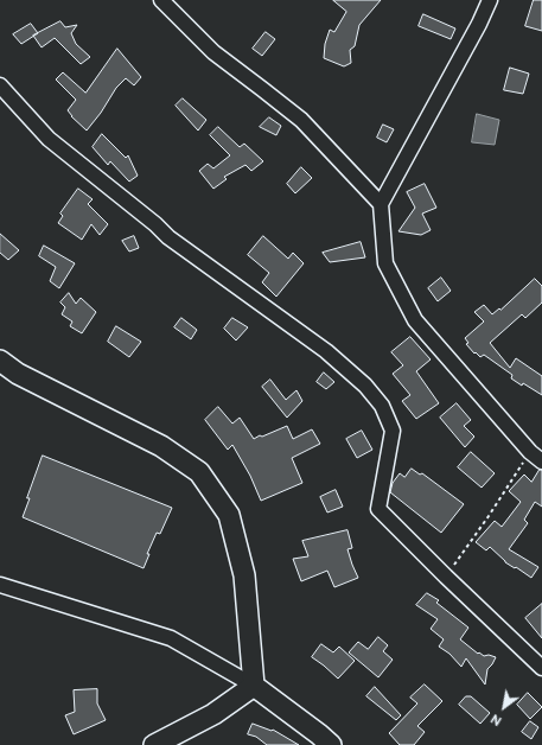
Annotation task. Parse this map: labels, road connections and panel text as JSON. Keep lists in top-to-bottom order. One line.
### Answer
{"north":"bottom left"}
